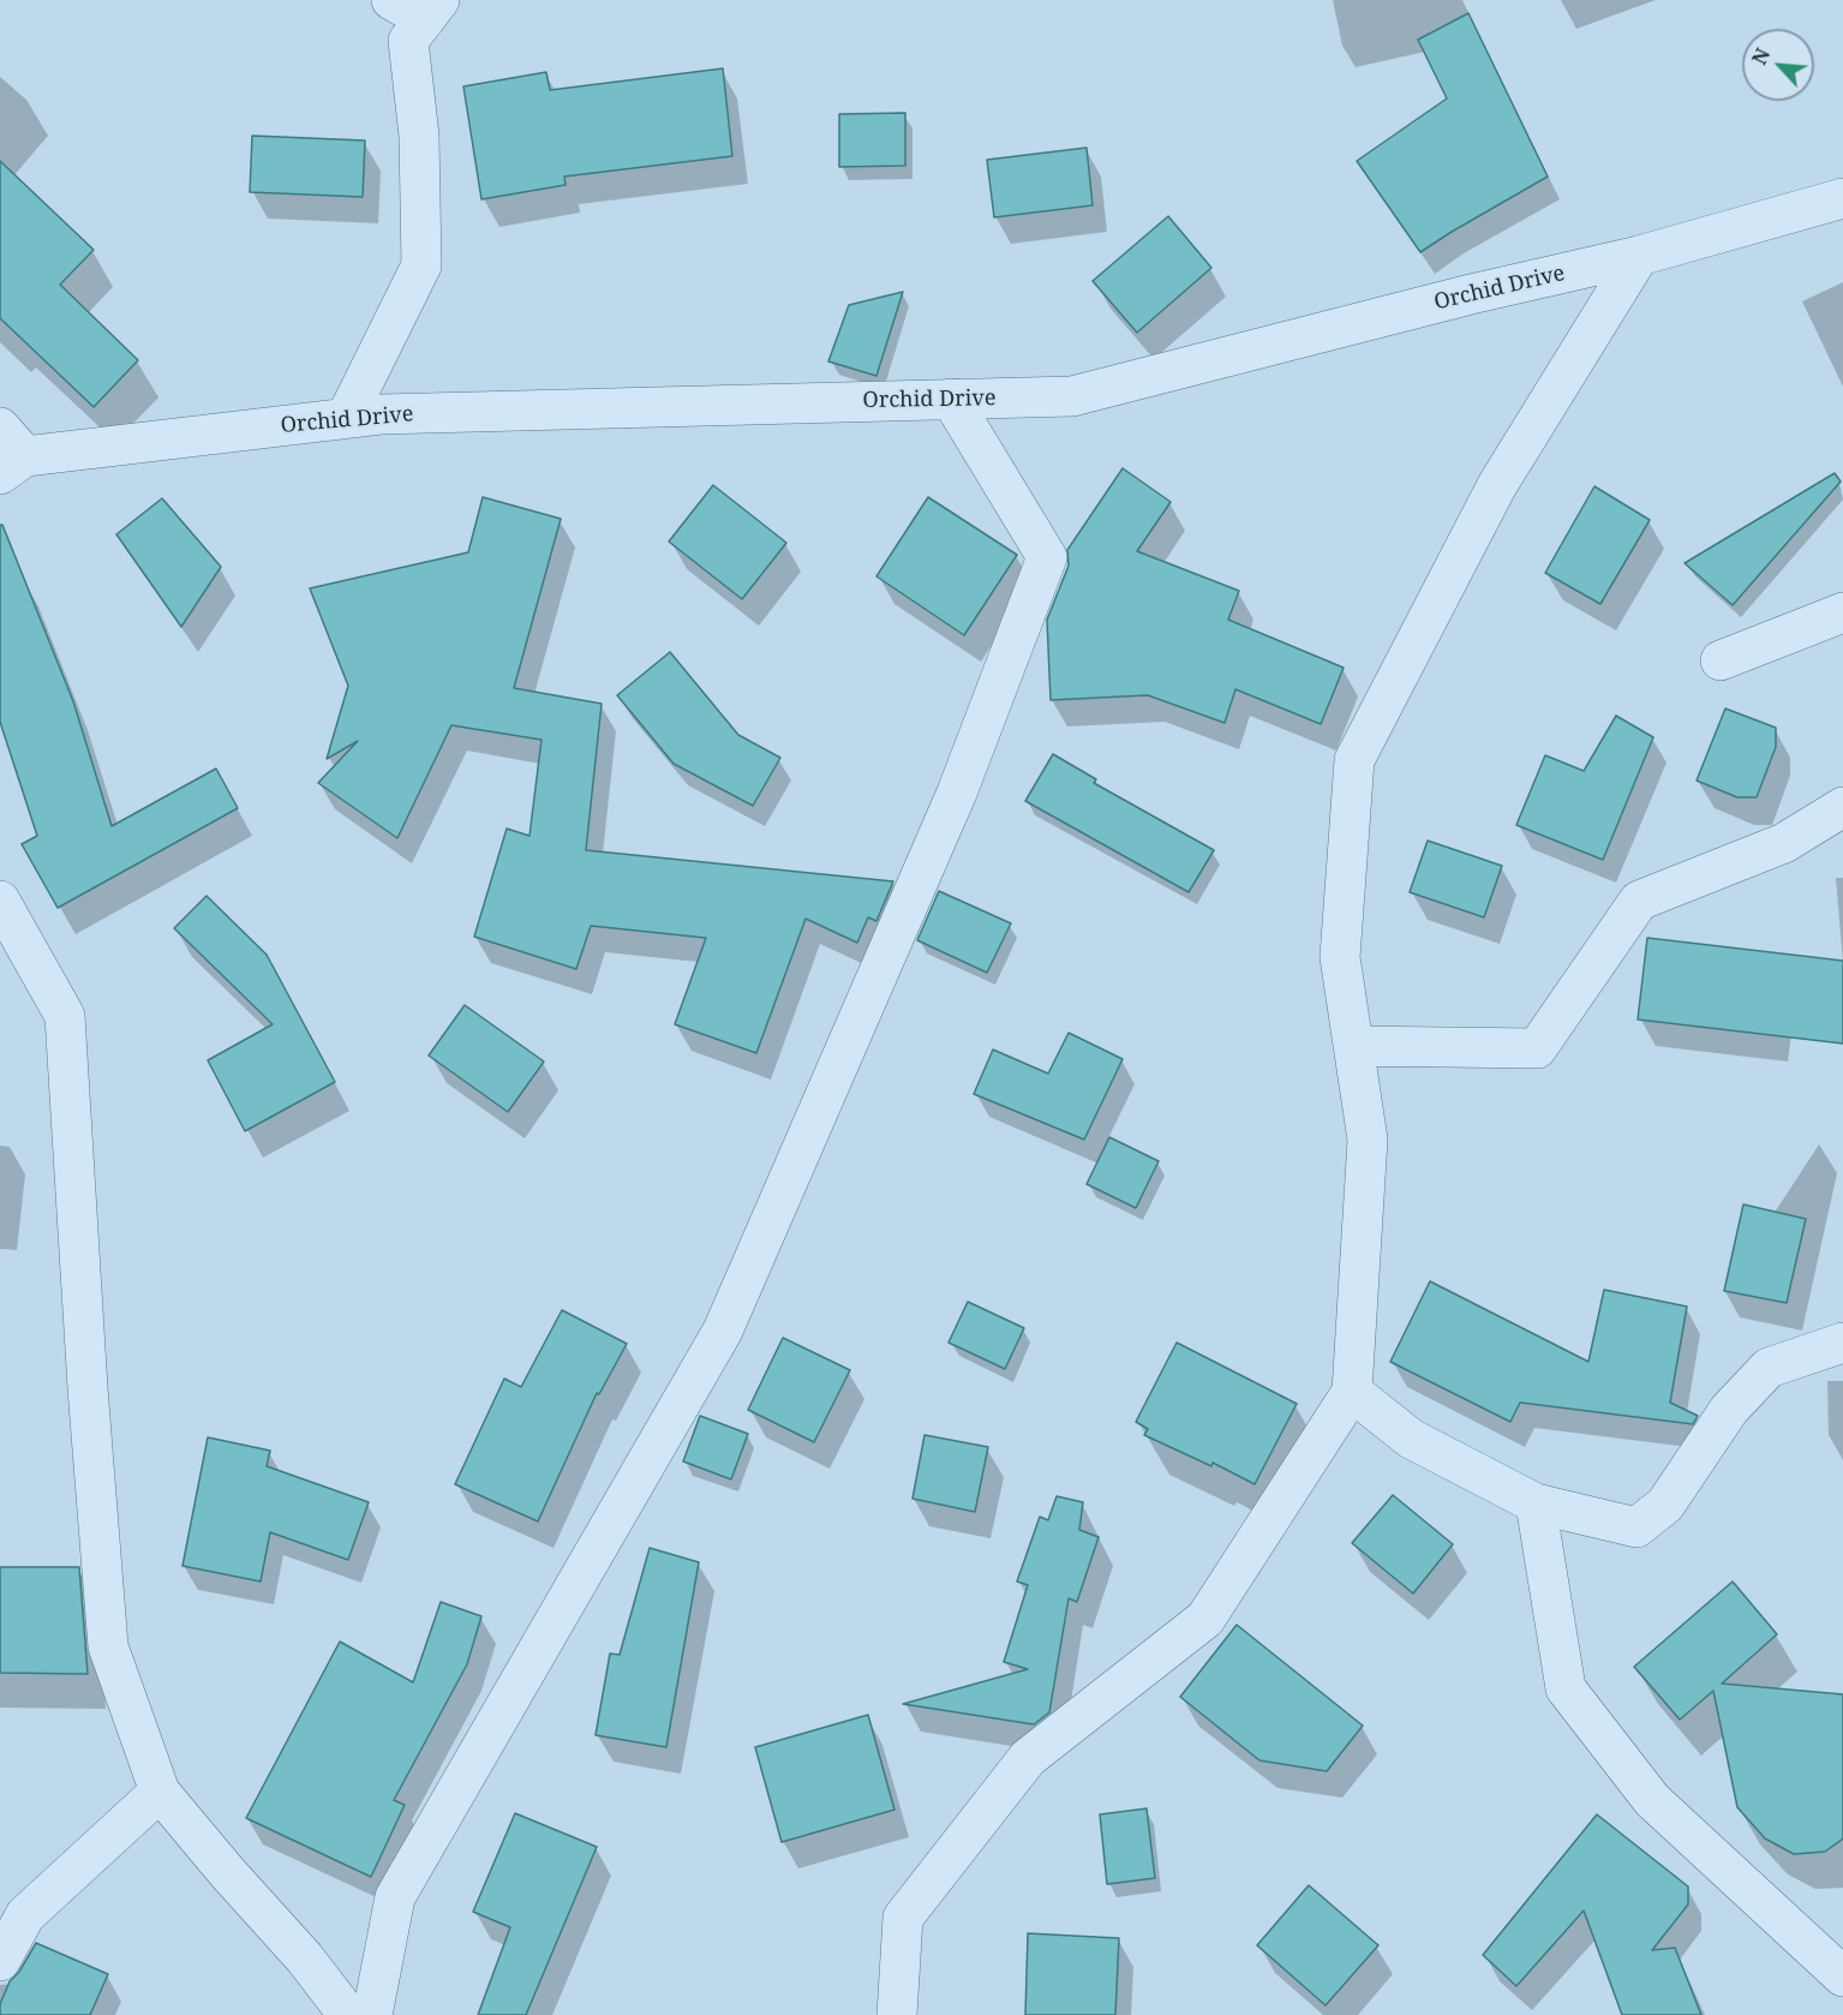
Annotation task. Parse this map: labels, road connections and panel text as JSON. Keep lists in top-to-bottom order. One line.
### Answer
{"streets":{"street":["Orchid Drive"]},"north":"top left"}
